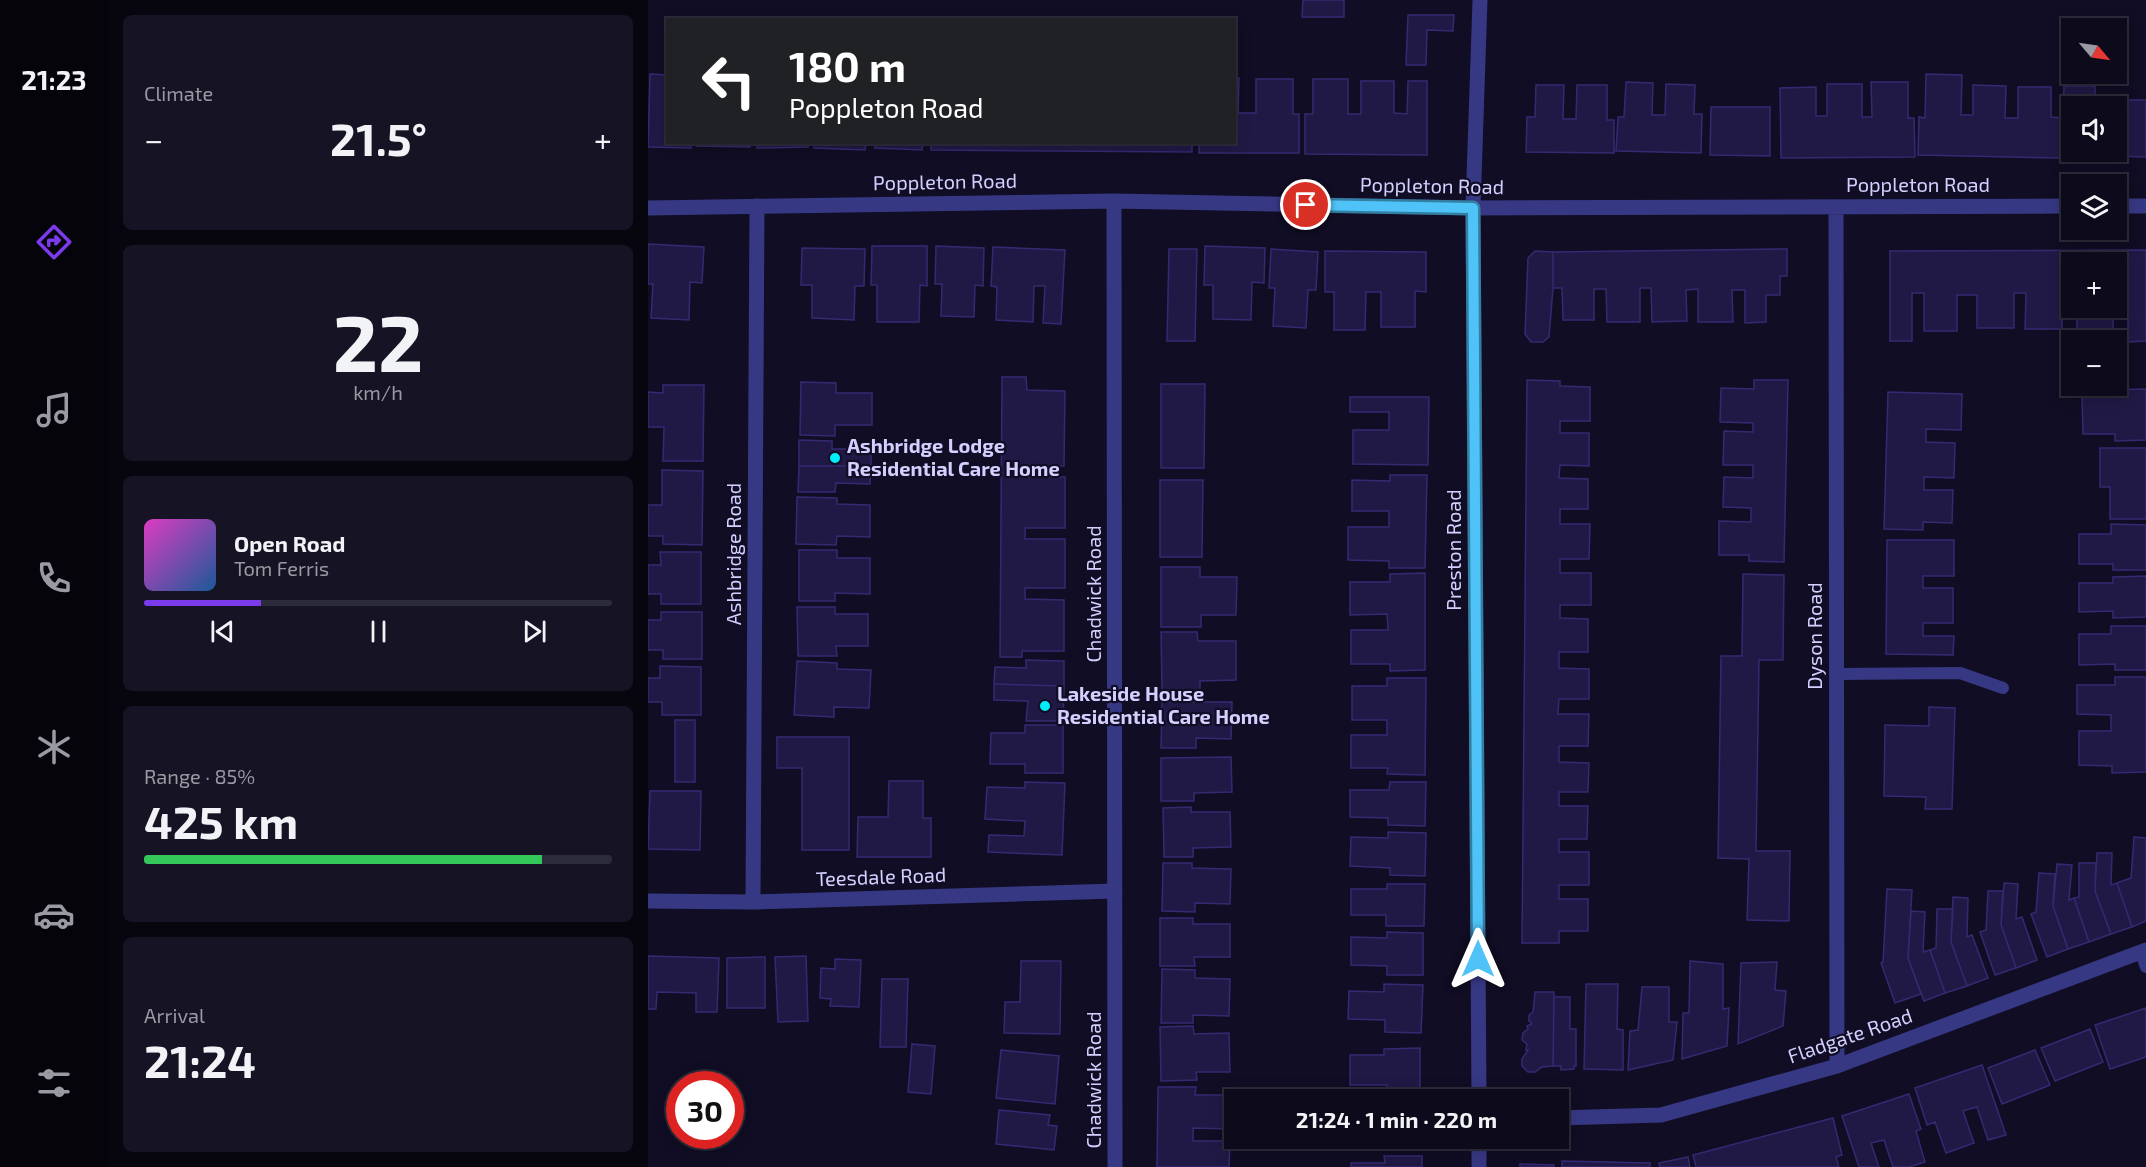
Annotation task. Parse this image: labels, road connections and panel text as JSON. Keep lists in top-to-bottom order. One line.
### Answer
{"streets":{"street":["Poppleton Road","Preston Road","Ashbridge Road","Chadwick Road","Dyson Road","Teesdale Road","Fladgate Road"]},"crossings":[["Poppleton Road","Preston Road"],["Poppleton Road","Ashbridge Road"],["Poppleton Road","Chadwick Road"],["Poppleton Road","Dyson Road"],["Ashbridge Road","Teesdale Road"],["Chadwick Road","Teesdale Road"],["Dyson Road","Fladgate Road"]],"places":["Ashbridge Lodge Residential Care Home","Lakeside House Residential Care Home"],"north":"bottom right","page":{"tabs":"21:23","tile":["Climate",["22","km/h"],["Range · 85%","425 km"],["Arrival","21:24"]],"map_buttons":["+","−"],"turn":["180 m","Poppleton Road"],"heat":["−","21.5°","+"],"song":["Open Road","Tom Ferris"],"limit":"30","trip":"21:24 · 1 min · 220 m"}}
